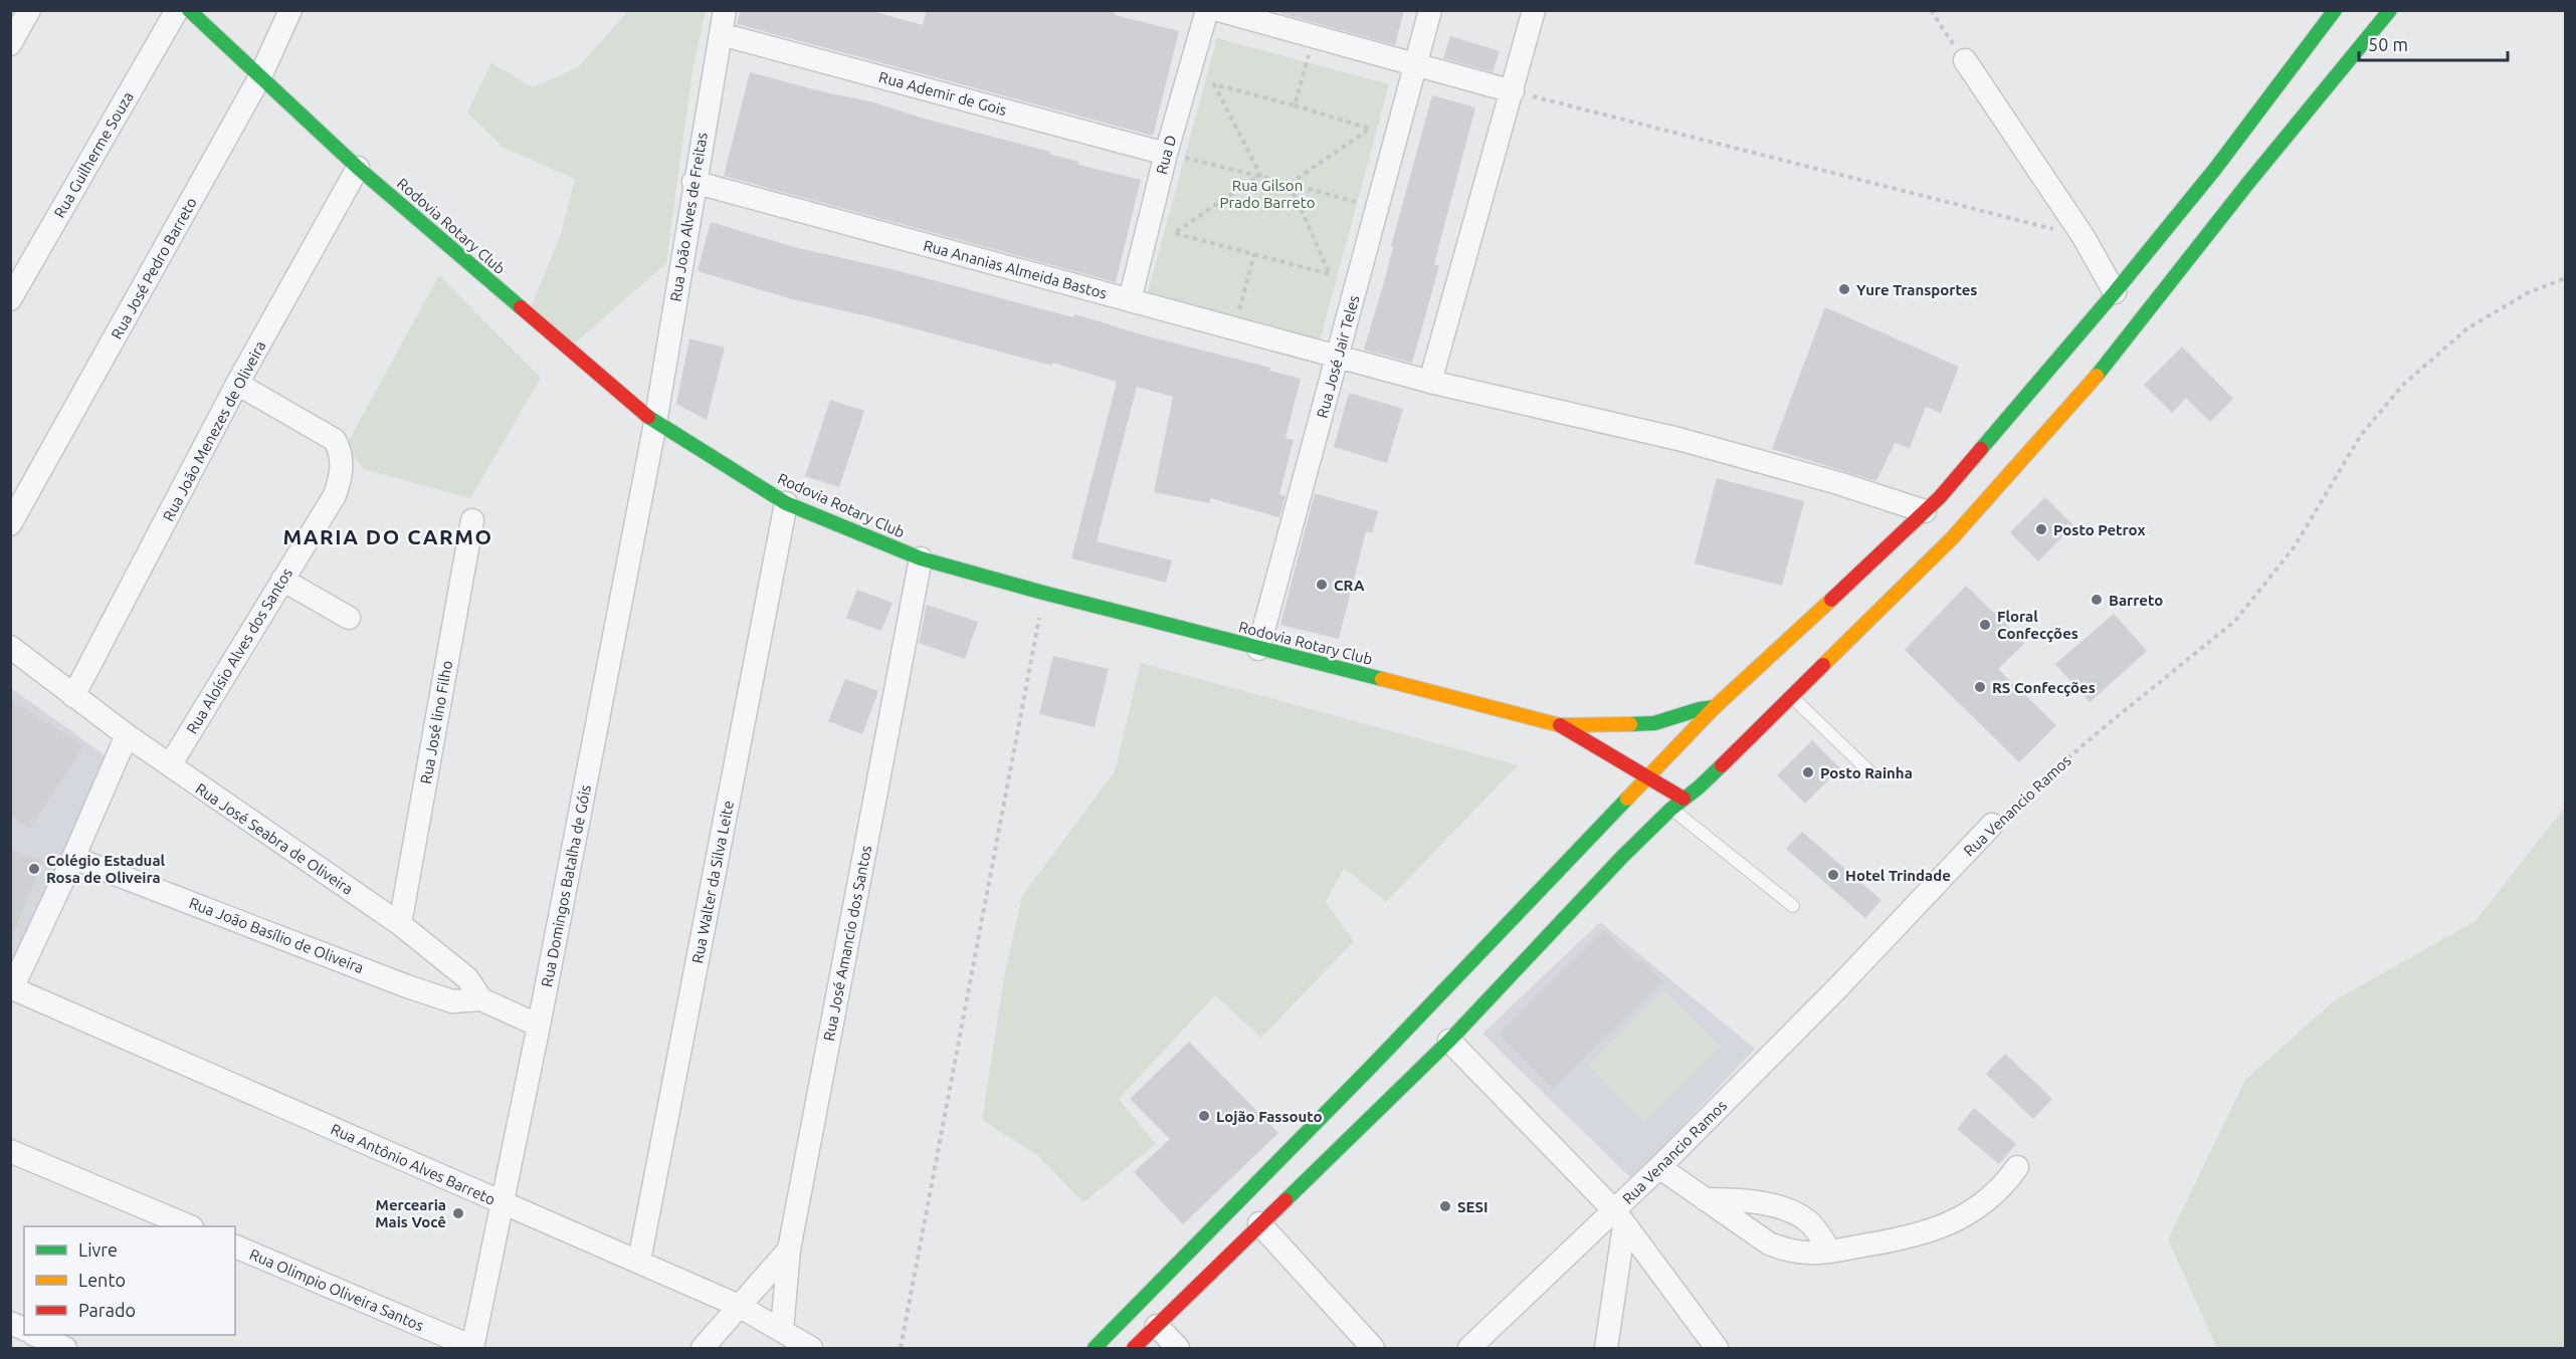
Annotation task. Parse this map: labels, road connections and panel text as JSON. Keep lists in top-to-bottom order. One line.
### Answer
{"streets":{"main road":["Rodovia Rotary Club"],"street":["Rua Ademir de Gois","Rua Guilherme Souza","Rua D","Rua João Alves de Freitas","Rua José Pedro Barreto","Rua Ananias Almeida Bastos","Rua José Jair Teles","Rua João Menezes de Oliveira","Rua Aloísio Alves dos Santos","Rua José lino Filho","Rua Venancio Ramos","Rua José Seabra de Oliveira","Rua Walter da Silva Leite","Rua Domingos Batalha de Góis","Rua João Basílio de Oliveira","Rua José Amancio dos Santos","Rua Antônio Alves Barreto","Rua Olimpio Oliveira Santos"]},"crossings":[["Rua Ademir de Gois","Rua D"],["Rua Ademir de Gois","Rua João Alves de Freitas"],["Rua D","Rua Ananias Almeida Bastos"],["Rua João Alves de Freitas","Rodovia Rotary Club"],["Rua João Alves de Freitas","Rua Ananias Almeida Bastos"],["Rua João Alves de Freitas","Rua Domingos Batalha de Góis"],["Rodovia Rotary Club","Rua José Pedro Barreto"],["Rodovia Rotary Club","Rua José Jair Teles"],["Rodovia Rotary Club","Rua João Menezes de Oliveira"],["Rodovia Rotary Club","Rua Walter da Silva Leite"],["Rodovia Rotary Club","Rua Domingos Batalha de Góis"],["Rodovia Rotary Club","Rua José Amancio dos Santos"],["Rua Ananias Almeida Bastos","Rua José Jair Teles"],["Rua João Menezes de Oliveira","Rua Aloísio Alves dos Santos"],["Rua João Menezes de Oliveira","Rua José Seabra de Oliveira"],["Rua Aloísio Alves dos Santos","Rua José Seabra de Oliveira"],["Rua José lino Filho","Rua José Seabra de Oliveira"],["Rua José Seabra de Oliveira","Rua Domingos Batalha de Góis"],["Rua José Seabra de Oliveira","Rua João Basílio de Oliveira"],["Rua Walter da Silva Leite","Rua Antônio Alves Barreto"],["Rua Domingos Batalha de Góis","Rua Antônio Alves Barreto"],["Rua Domingos Batalha de Góis","Rua Olimpio Oliveira Santos"],["Rua José Amancio dos Santos","Rua Antônio Alves Barreto"]],"districts":["MARIA DO CARMO"],"parks":["Rua Gilson Prado Barreto"],"places":["Yure Transportes","Posto Petrox","CRA","Barreto","Floral Confecções","RS Confecções","Posto Rainha","Colégio Estadual Rosa de Oliveira","Hotel Trindade","Lojão Fassouto","SESI","Mercearia Mais Você"],"legend":["Livre","Lento","Parado"],"scale_bar":"50 m"}
